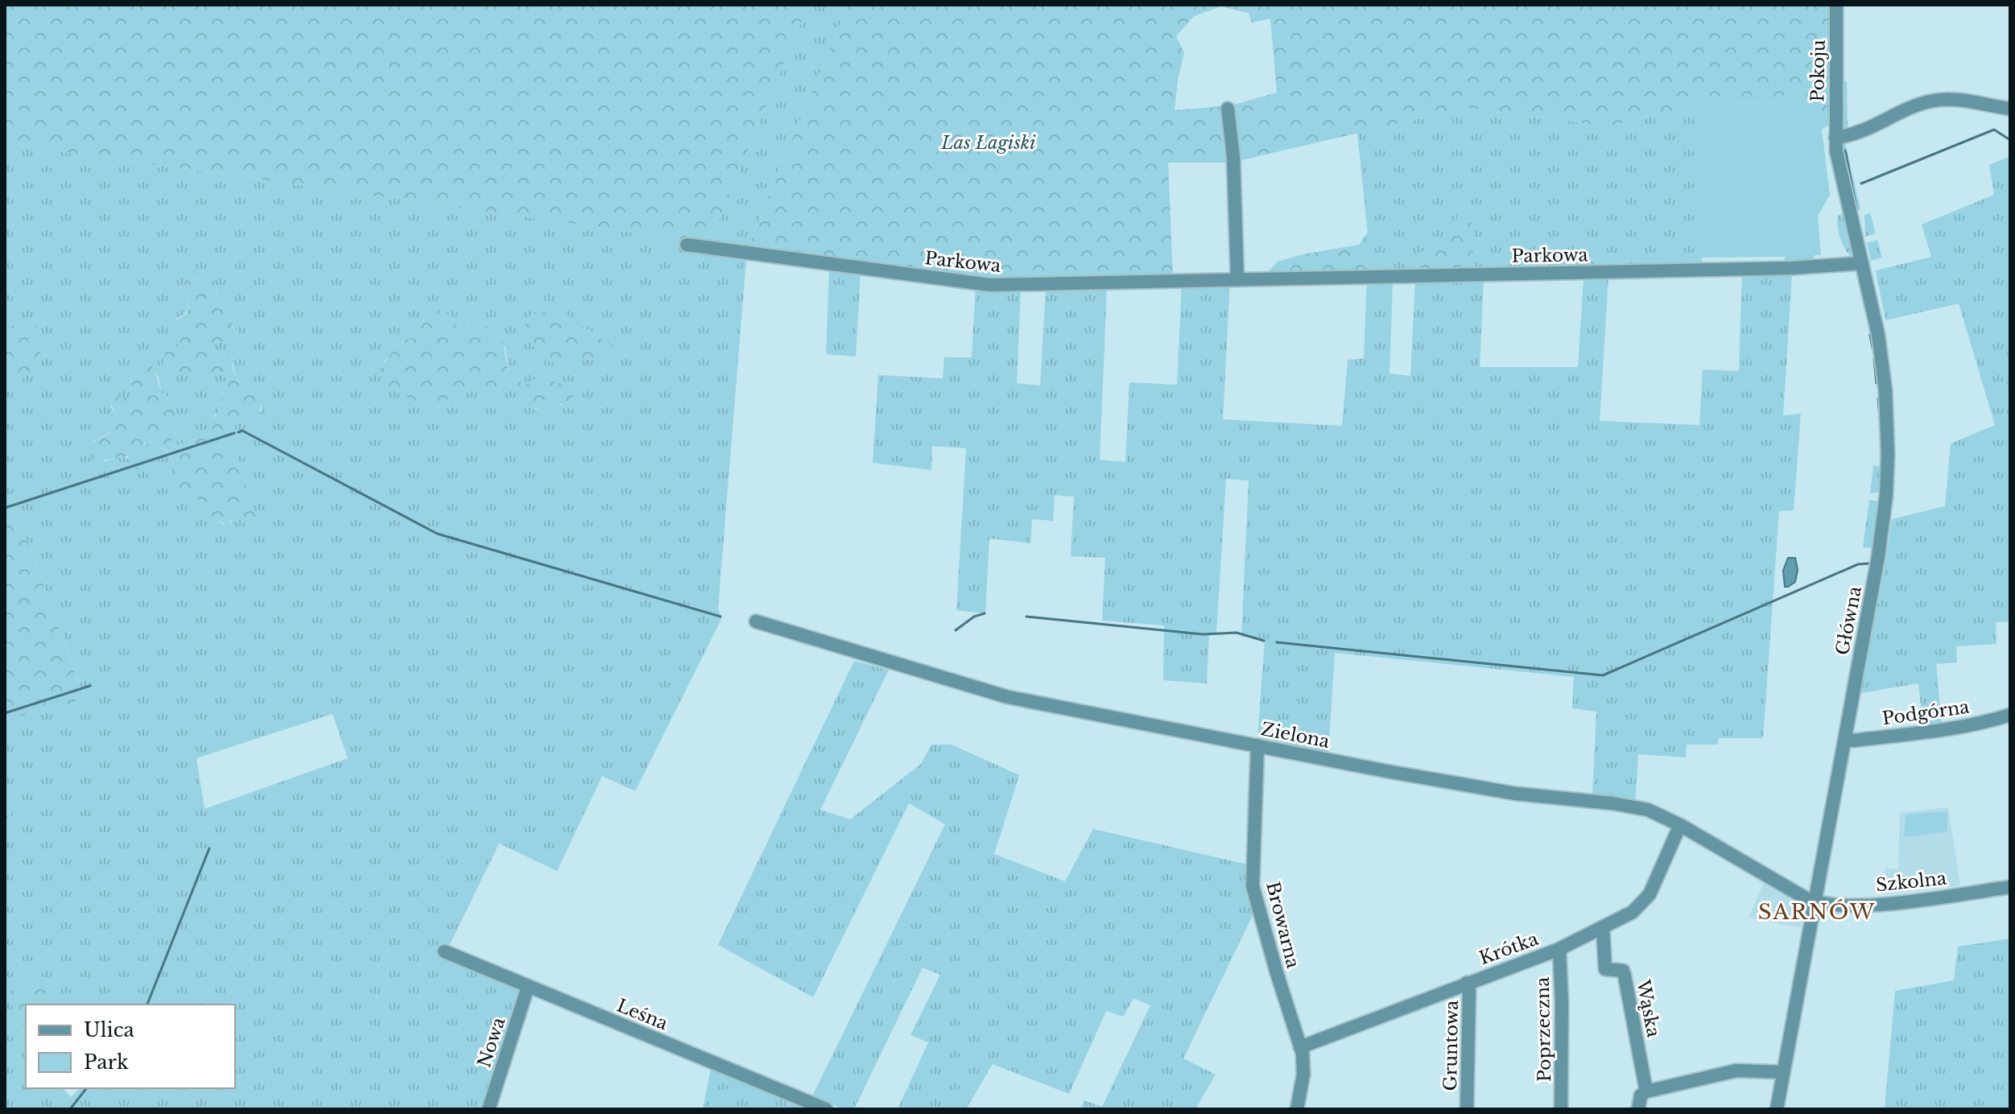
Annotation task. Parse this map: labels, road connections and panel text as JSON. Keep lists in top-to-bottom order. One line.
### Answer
{"streets":{"street":["Pokoju","Parkowa","Główna","Podgórna","Zielona","Szkolna","Browarna","Krótka","Wąska","Leśna","Poprzeczna","Nowa","Gruntowa"]},"crossings":[["Pokoju","Główna"],["Parkowa","Główna"],["Główna","Podgórna"],["Główna","Zielona"],["Główna","Szkolna"],["Zielona","Szkolna"],["Zielona","Browarna"],["Zielona","Krótka"],["Browarna","Krótka"],["Krótka","Wąska"],["Krótka","Poprzeczna"],["Krótka","Gruntowa"],["Leśna","Nowa"]],"districts":["SARNÓW"],"parks":["Las Łagiski"],"legend":["Ulica","Park"]}
